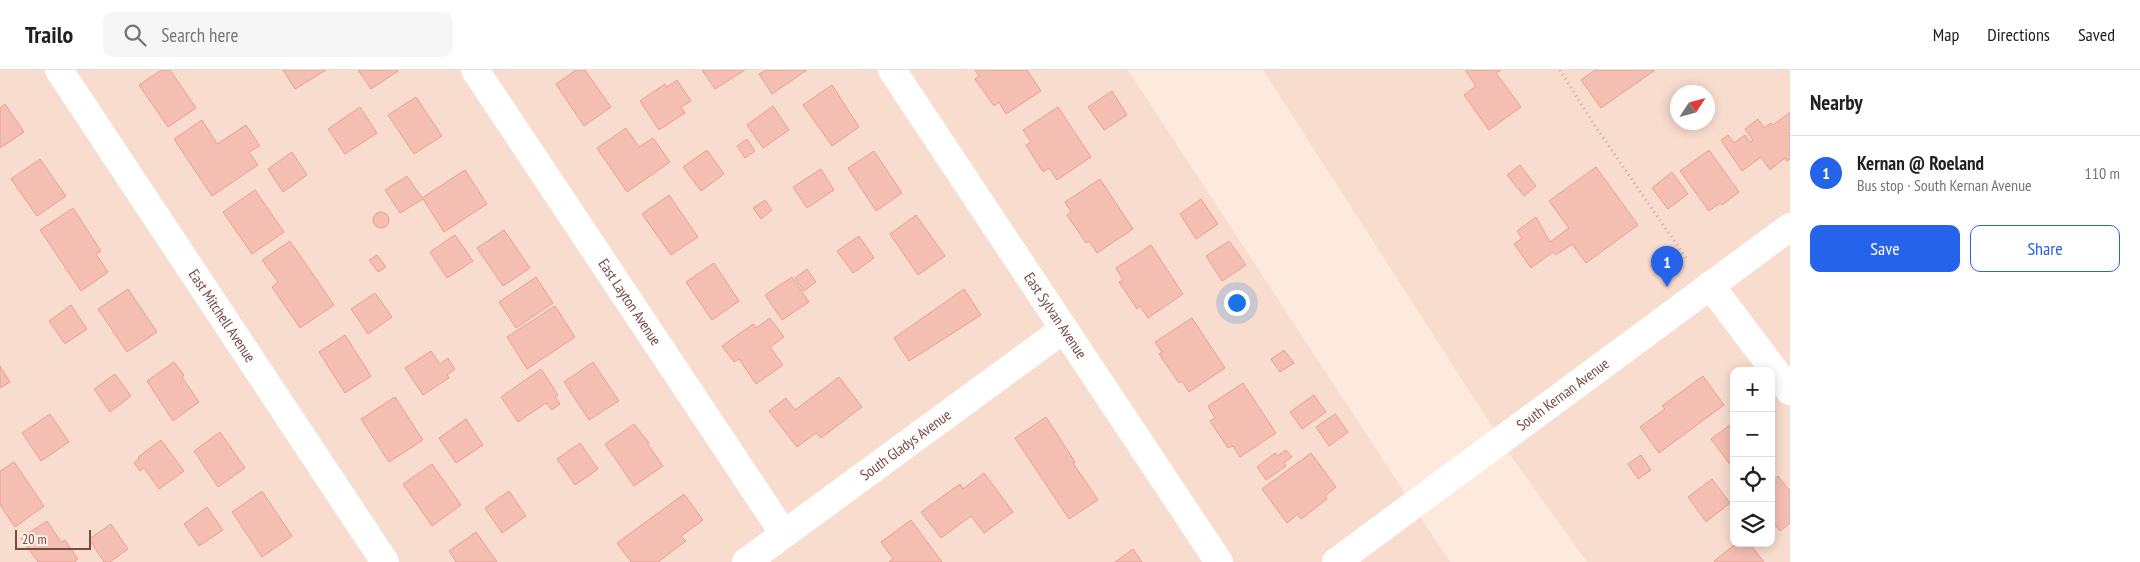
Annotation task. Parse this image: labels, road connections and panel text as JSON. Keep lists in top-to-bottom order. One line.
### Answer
{"streets":{"street":["East Layton Avenue","East Mitchell Avenue","East Sylvan Avenue","South Kernan Avenue","South Gladys Avenue"]},"crossings":[["East Layton Avenue","South Gladys Avenue"],["East Sylvan Avenue","South Gladys Avenue"]],"scale_bar":"20 m","north":"top right","page":{"header":"Trailo","search":"Search here","nav":["Map","Directions","Saved"],"heading":"Nearby","list":[{"mark":"1","name":"Kernan @ Roeland","note":"Bus stop · South Kernan Avenue","value":"110 m"}],"buttons":["Save","Share"],"pins":"1","map_buttons":["+","−"],"scale":"20 m"}}
